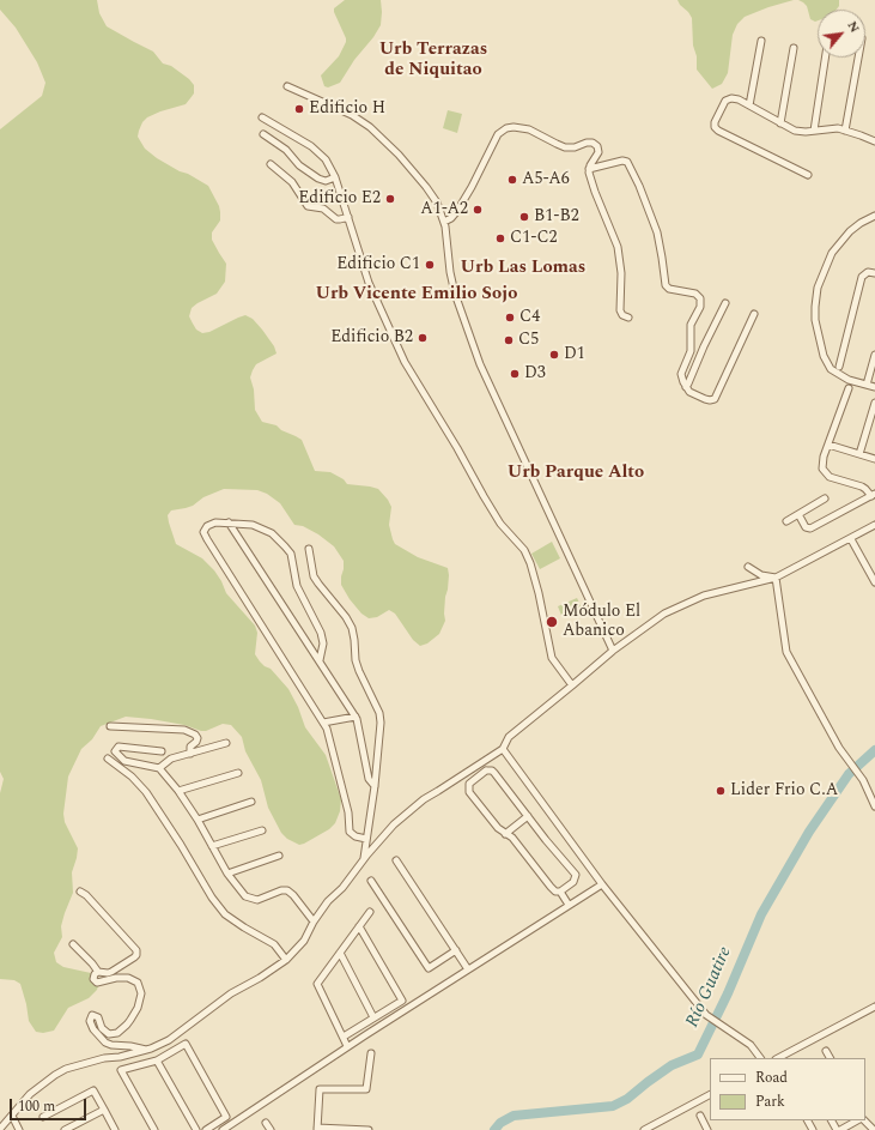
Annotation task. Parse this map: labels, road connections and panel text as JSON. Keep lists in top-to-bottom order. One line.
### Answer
{"districts":["Urb Terrazas de Niquitao","Urb Las Lomas","Urb Vicente Emilio Sojo","Urb Parque Alto"],"water":["Río Guatire"],"places":["Edificio H","A5-A6","Edificio E2","A1-A2","B1-B2","C1-C2","Edificio C1","C4","Edificio B2","C5","D1","D3","Módulo El Abanico","Lider Frio C.A"],"legend":["Road","Park"],"scale_bar":"100 m","north":"top right"}
